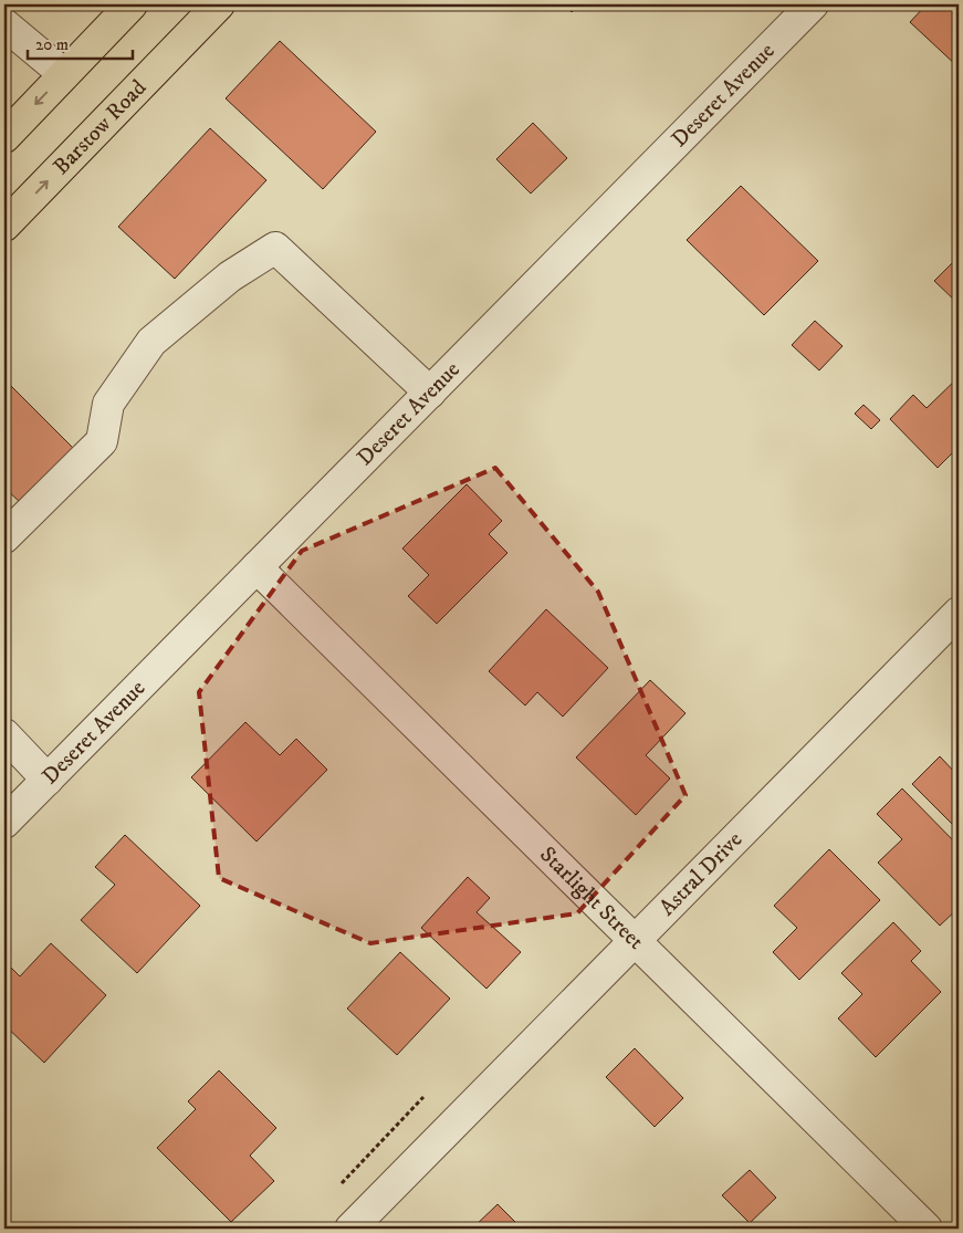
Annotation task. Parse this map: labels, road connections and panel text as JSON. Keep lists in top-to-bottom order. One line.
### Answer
{"streets":{"main road":["Barstow Road"],"street":["Deseret Avenue","Astral Drive","Starlight Street"]},"crossings":[["Deseret Avenue","Starlight Street"],["Astral Drive","Starlight Street"]],"scale_bar":"20 m"}
